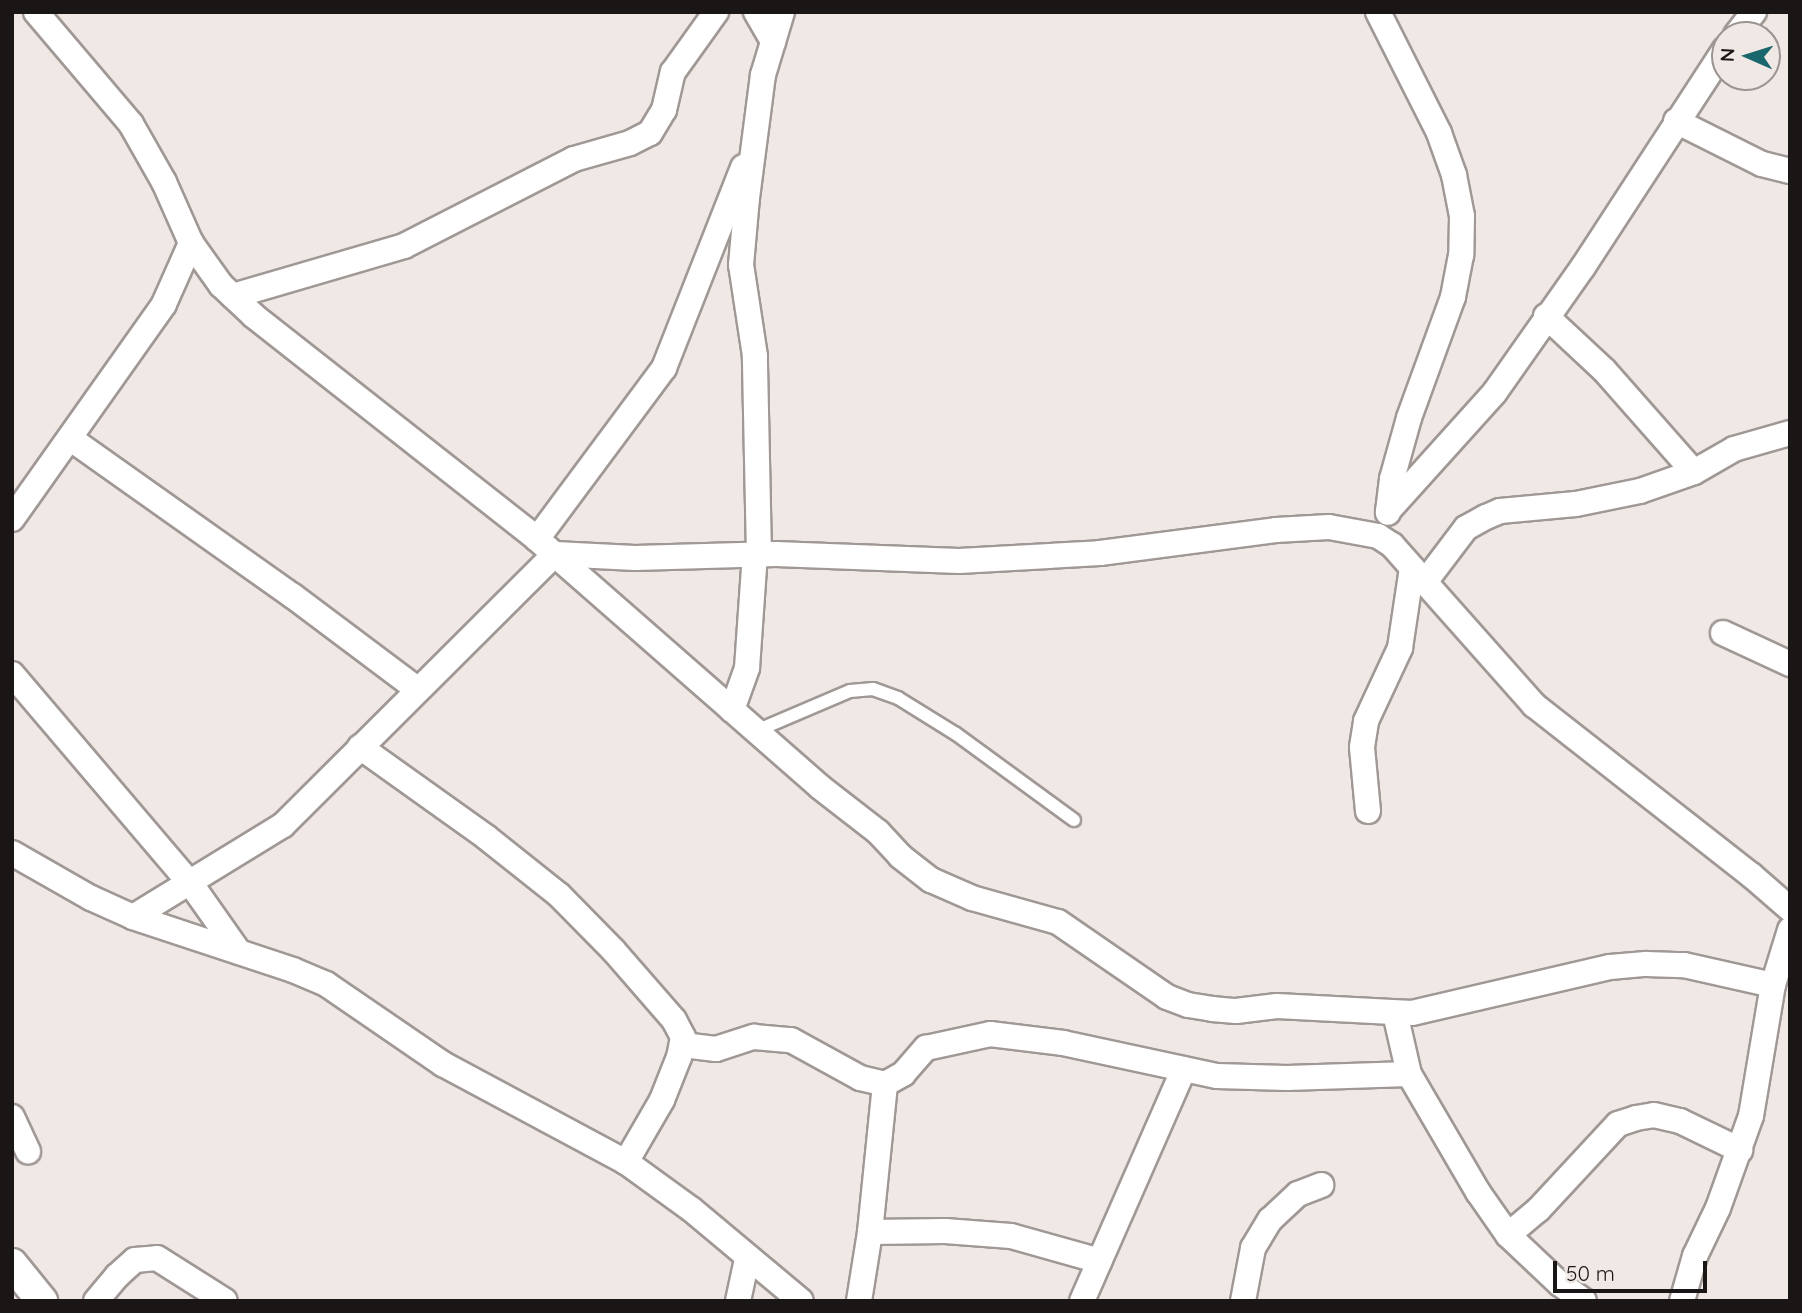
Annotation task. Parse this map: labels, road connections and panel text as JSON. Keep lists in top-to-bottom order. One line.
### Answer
{"scale_bar":"50 m","north":"left"}
